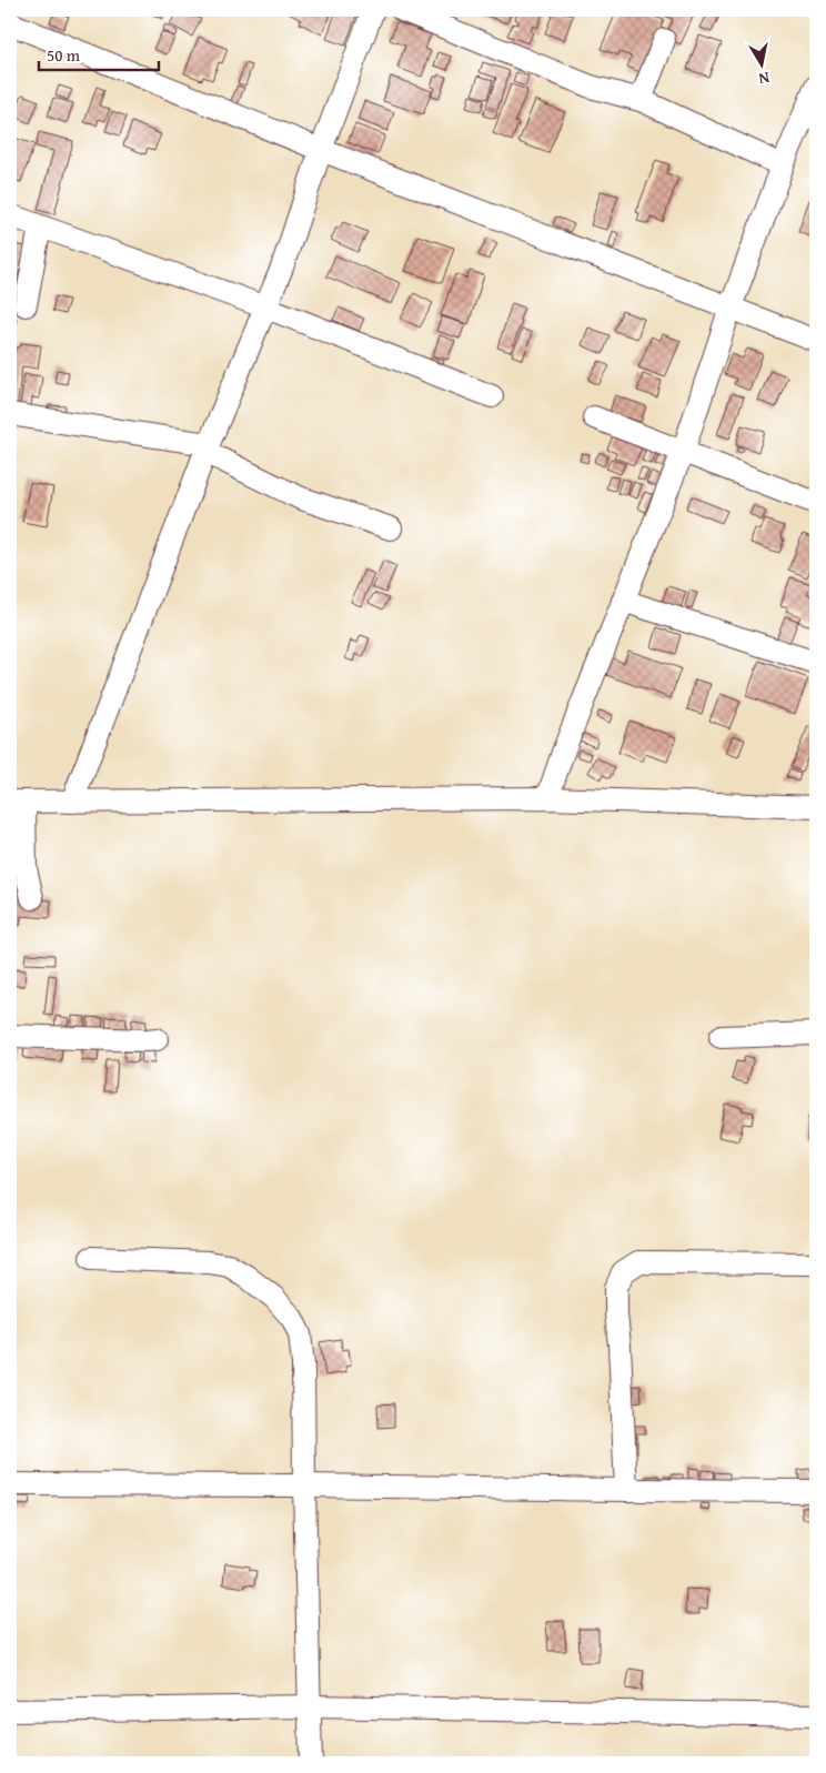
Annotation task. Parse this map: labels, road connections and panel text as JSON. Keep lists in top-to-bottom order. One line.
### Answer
{"scale_bar":"50 m","north":"bottom"}
